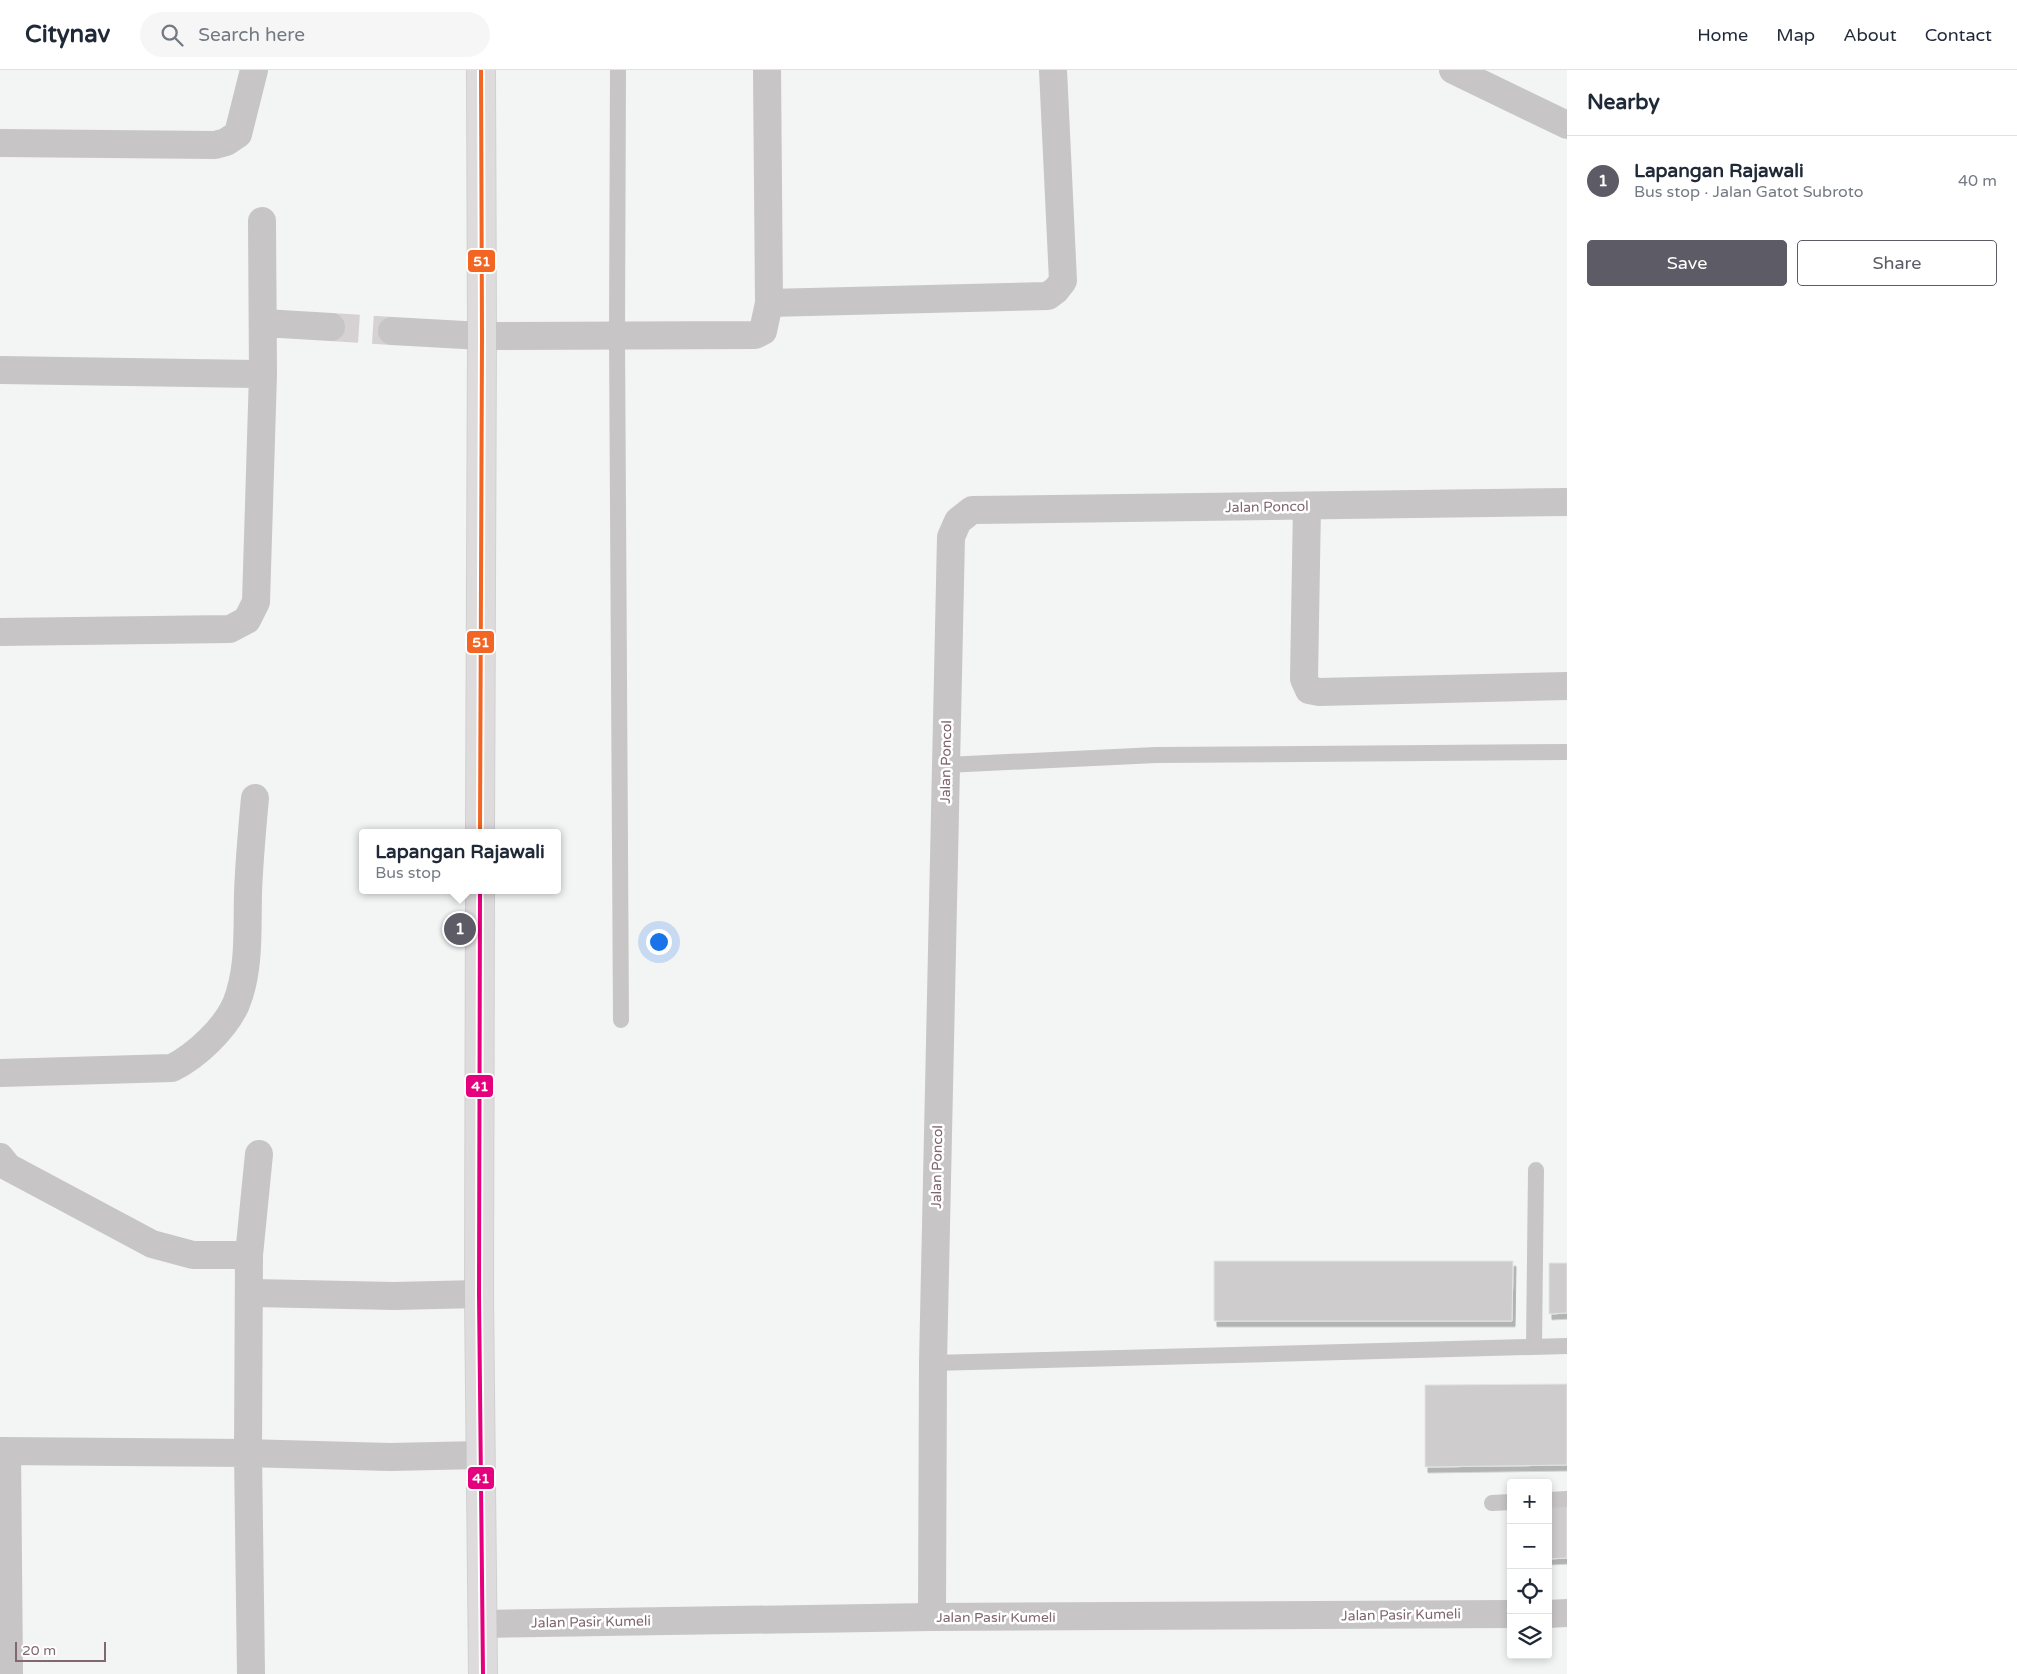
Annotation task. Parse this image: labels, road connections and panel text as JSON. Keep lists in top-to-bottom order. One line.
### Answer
{"streets":{"street":["Jalan Poncol","Jalan Pasir Kumeli"]},"crossings":[["Jalan Poncol","Jalan Pasir Kumeli"]],"lines":["transit line 51","transit line 41"],"scale_bar":"20 m","page":{"header":"Citynav","search":"Search here","nav":["Home","Map","About","Contact"],"heading":"Nearby","list":[{"mark":"1","name":"Lapangan Rajawali","note":"Bus stop · Jalan Gatot Subroto","value":"40 m"}],"buttons":["Save","Share"],"popup":["Lapangan Rajawali","Bus stop"],"pins":"1","map_buttons":["+","−"],"scale":"20 m"}}
